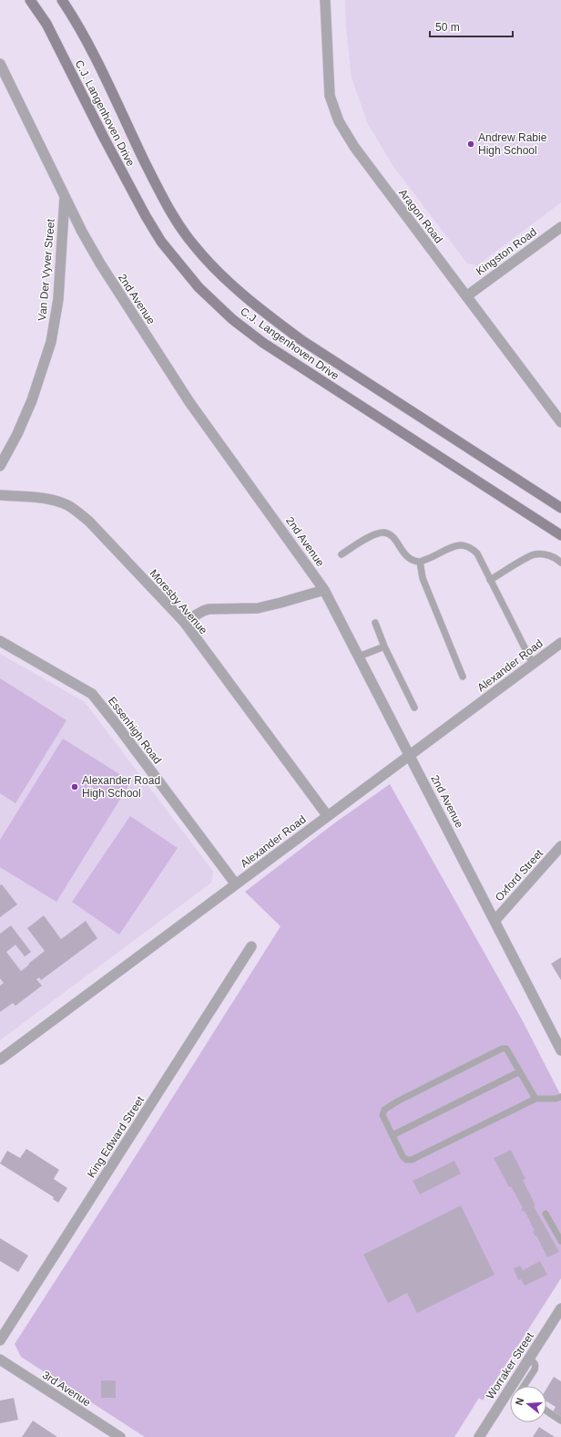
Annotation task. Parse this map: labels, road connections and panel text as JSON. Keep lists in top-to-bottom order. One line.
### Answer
{"streets":{"main road":["C.J. Langenhoven Drive"],"street":["Aragon Road","Kingston Road","Van Der Vyver Street","2nd Avenue","Moresby Avenue","Alexander Road","Essenhigh Road","Oxford Street","King Edward Street","Worraker Street","3rd Avenue"]},"crossings":[["Aragon Road","Kingston Road"],["Van Der Vyver Street","2nd Avenue"],["2nd Avenue","Alexander Road"],["2nd Avenue","Oxford Street"],["Moresby Avenue","Alexander Road"],["Alexander Road","Essenhigh Road"]],"places":["Andrew Rabie High School","Alexander Road High School"],"scale_bar":"50 m","north":"left"}
